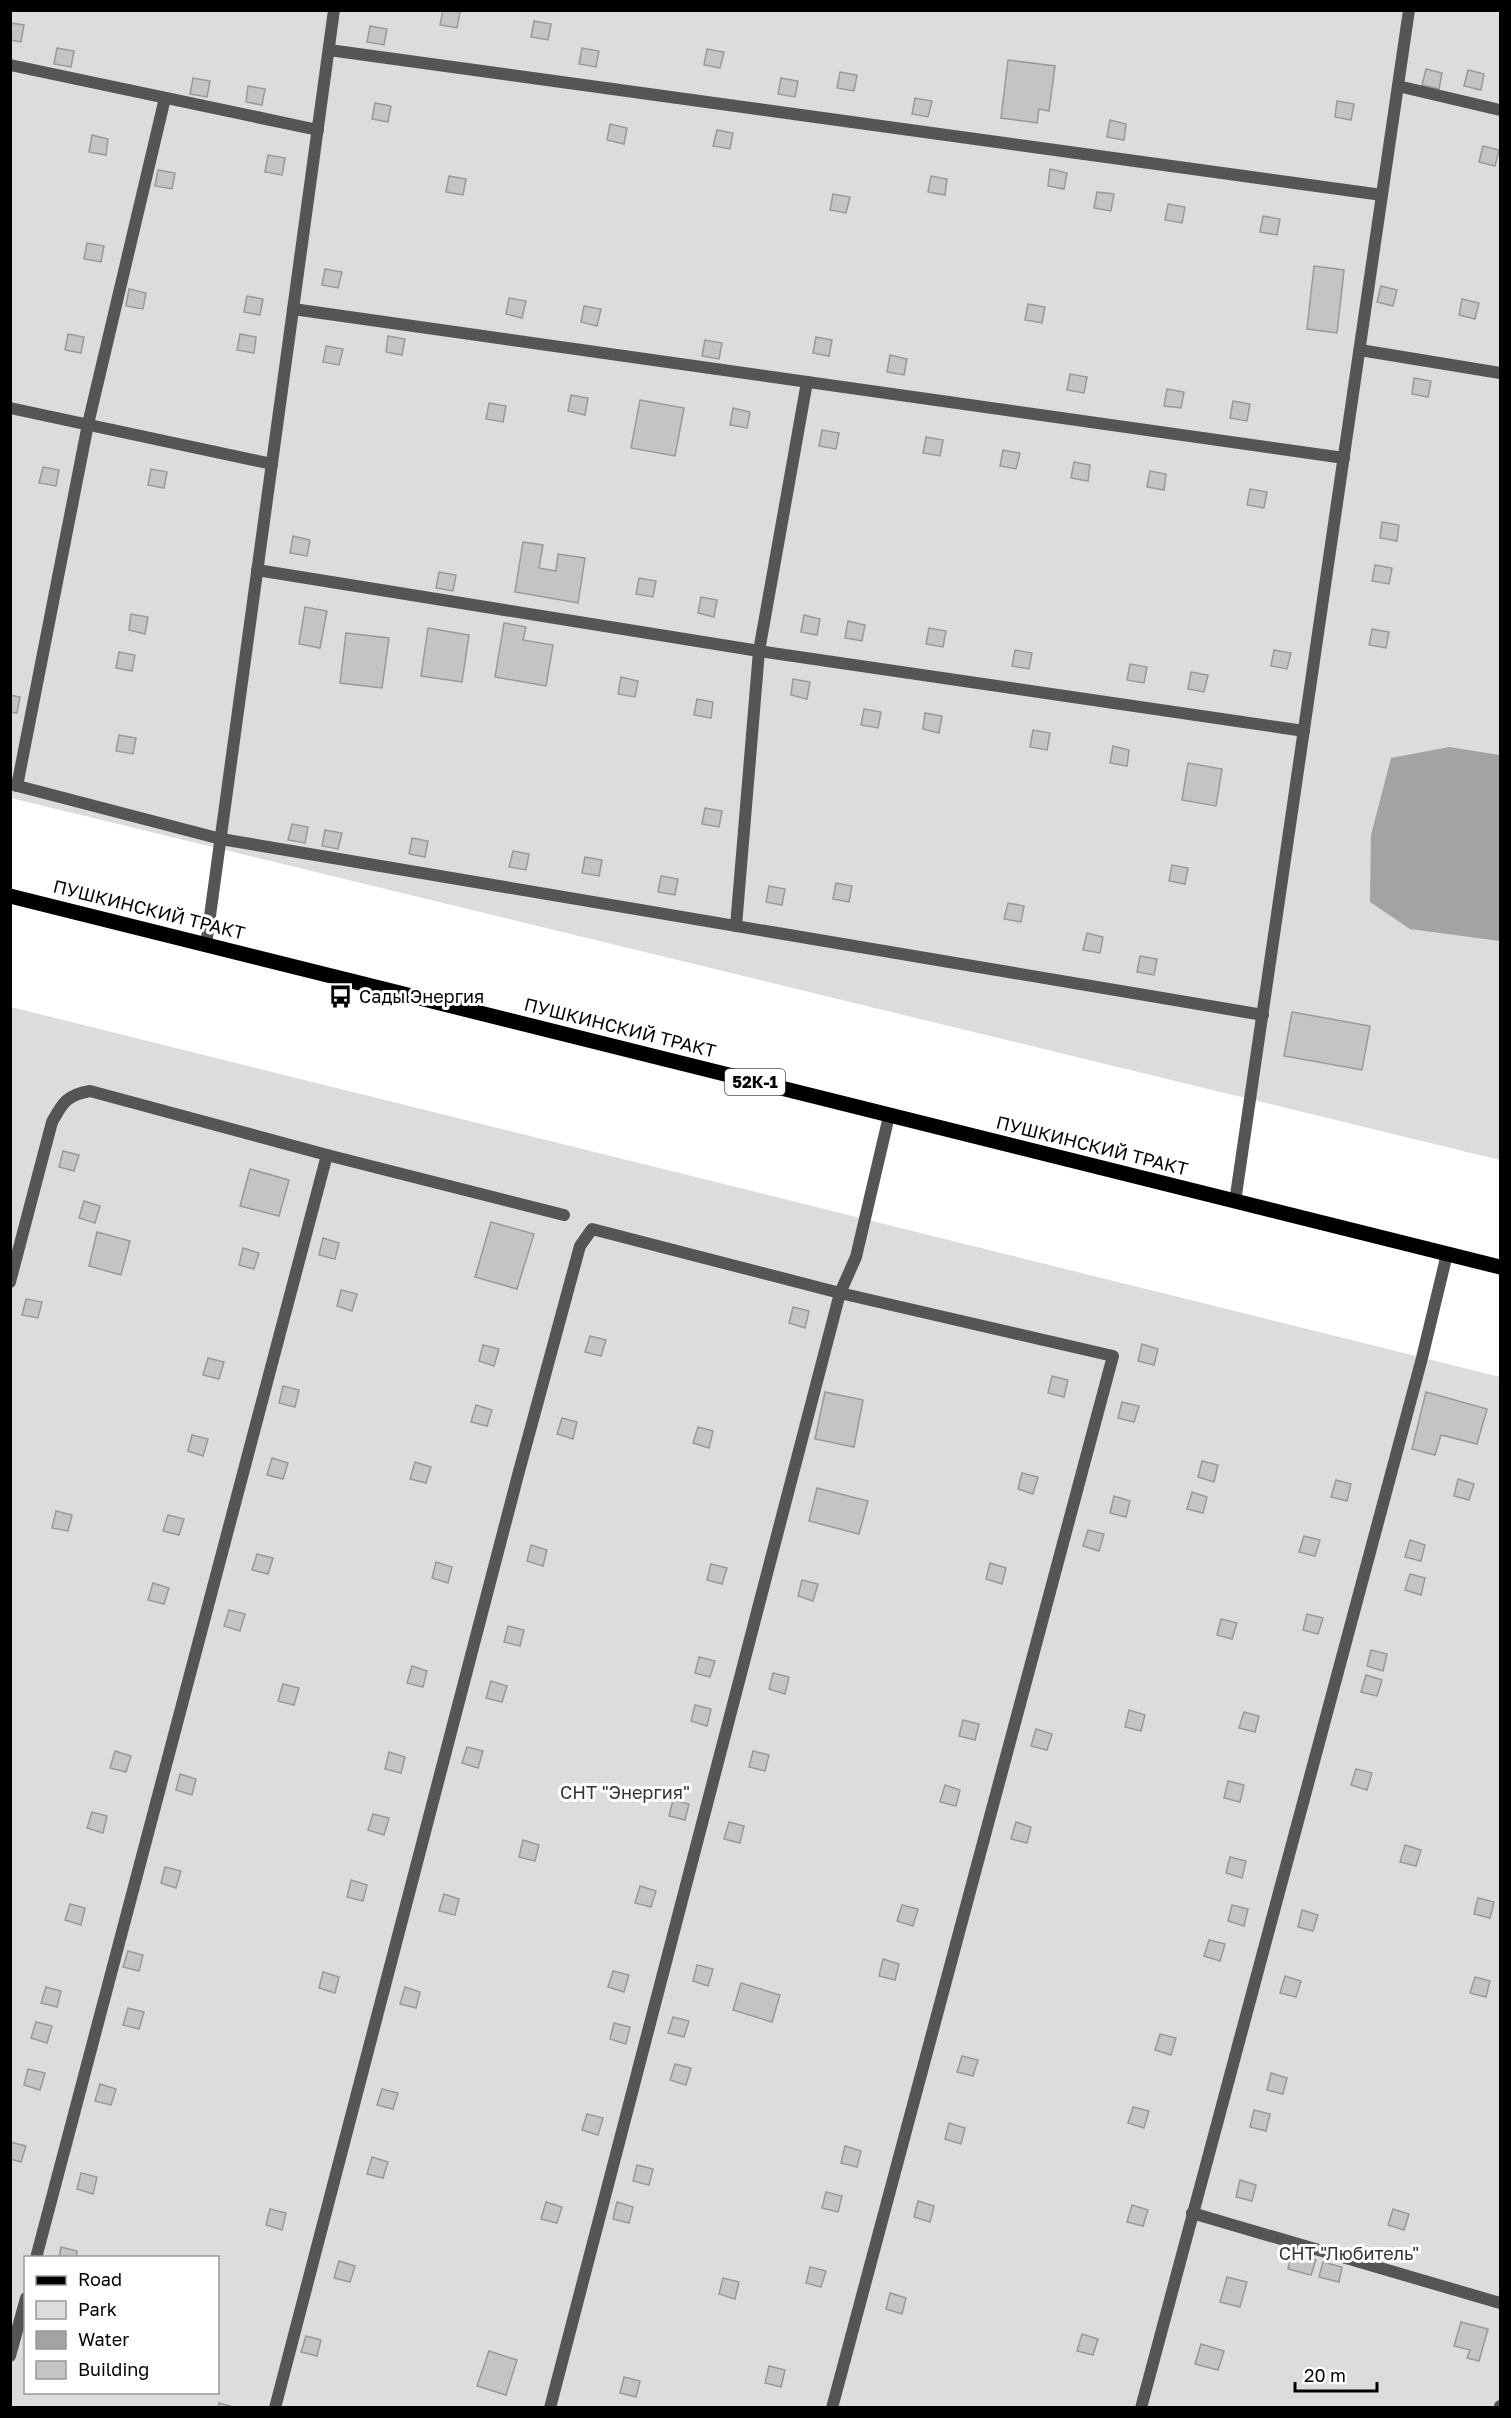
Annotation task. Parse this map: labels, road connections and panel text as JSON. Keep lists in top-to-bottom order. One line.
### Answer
{"streets":{"main road":["ПУШКИНСКИЙ ТРАКТ","52К-1"]},"parks":["СНТ \"Энергия\"","СНТ \"Любитель\""],"places":{"bus stop":["Сады Энергия"]},"legend":["Road","Park","Water","Building"],"scale_bar":"20 m"}
